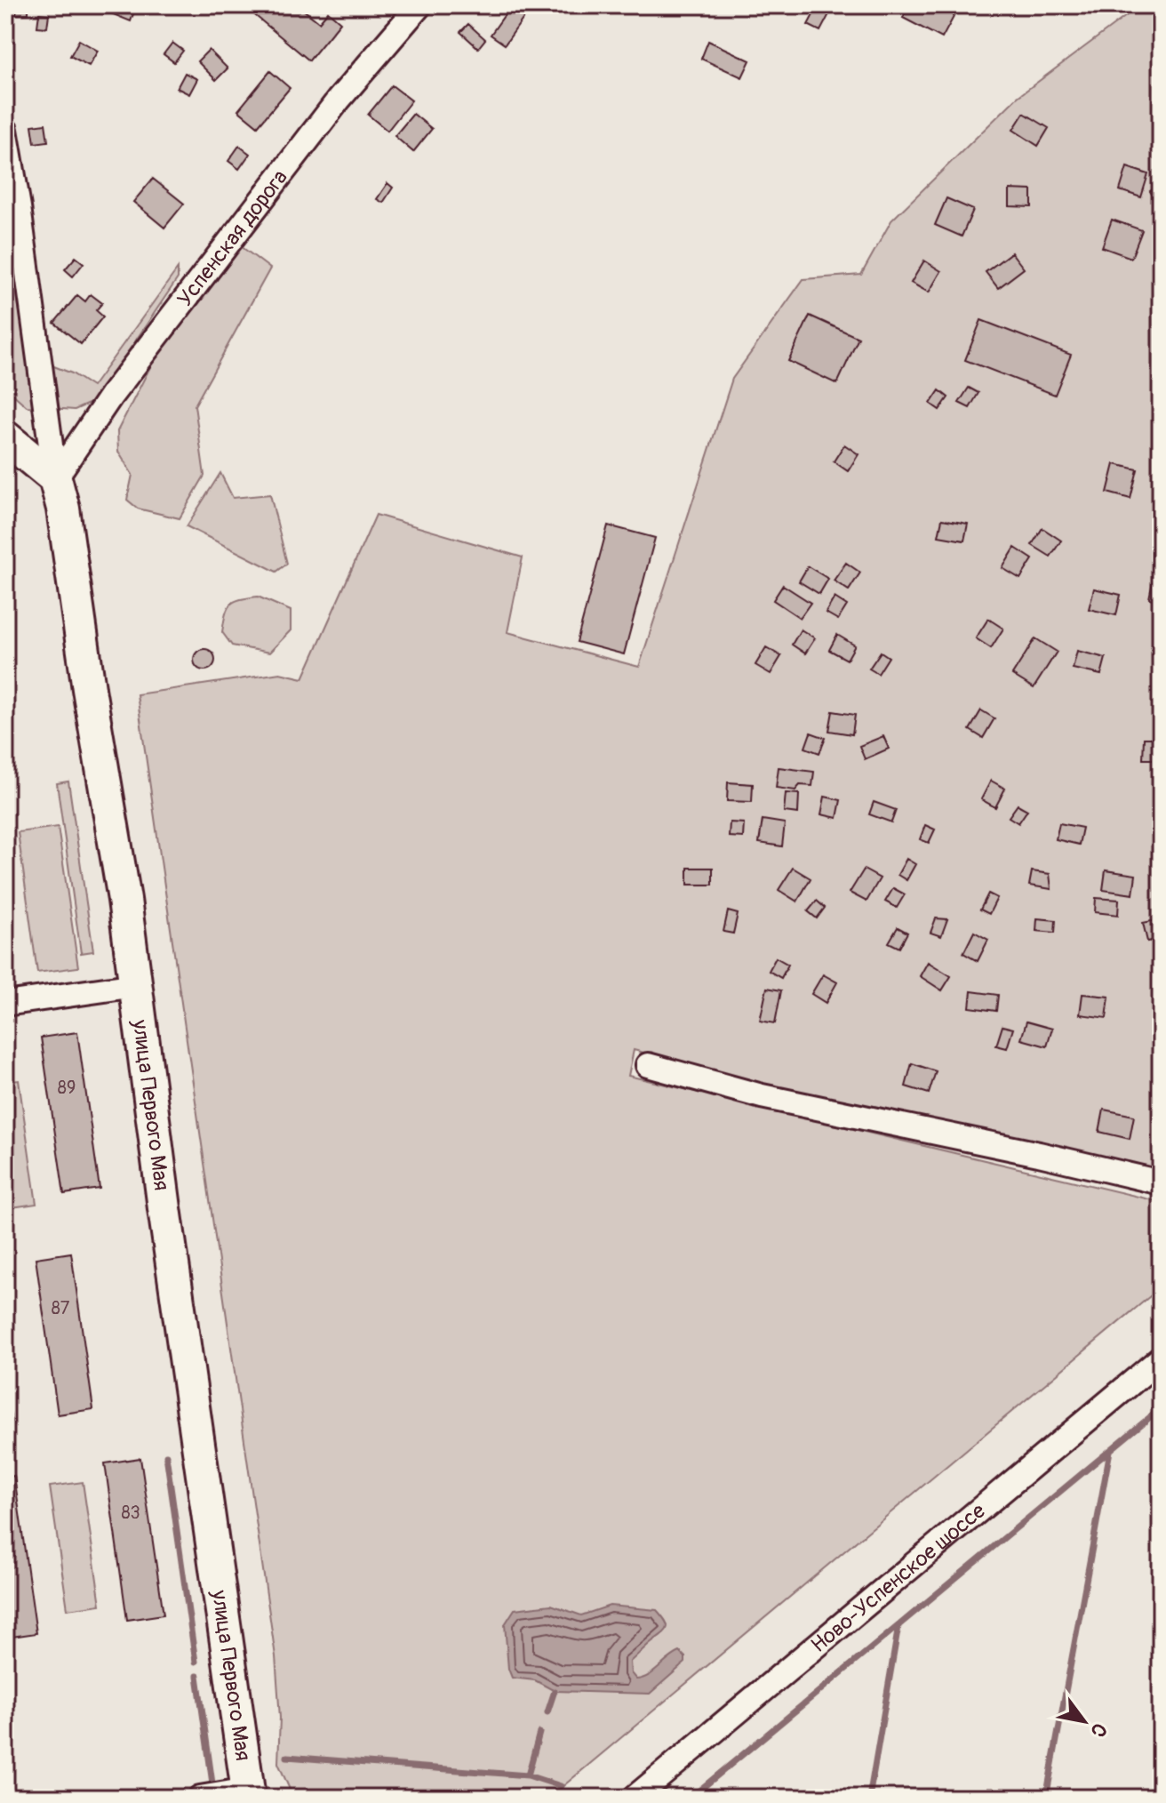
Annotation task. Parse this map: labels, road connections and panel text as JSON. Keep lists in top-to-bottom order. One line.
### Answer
{"streets":{"street":["Успенская дорога","улица Первого Мая","Ново-Успенское шоссе"]},"crossings":[["Успенская дорога","улица Первого Мая"]],"house_numbers":["89","87","83"],"north":"bottom right"}
